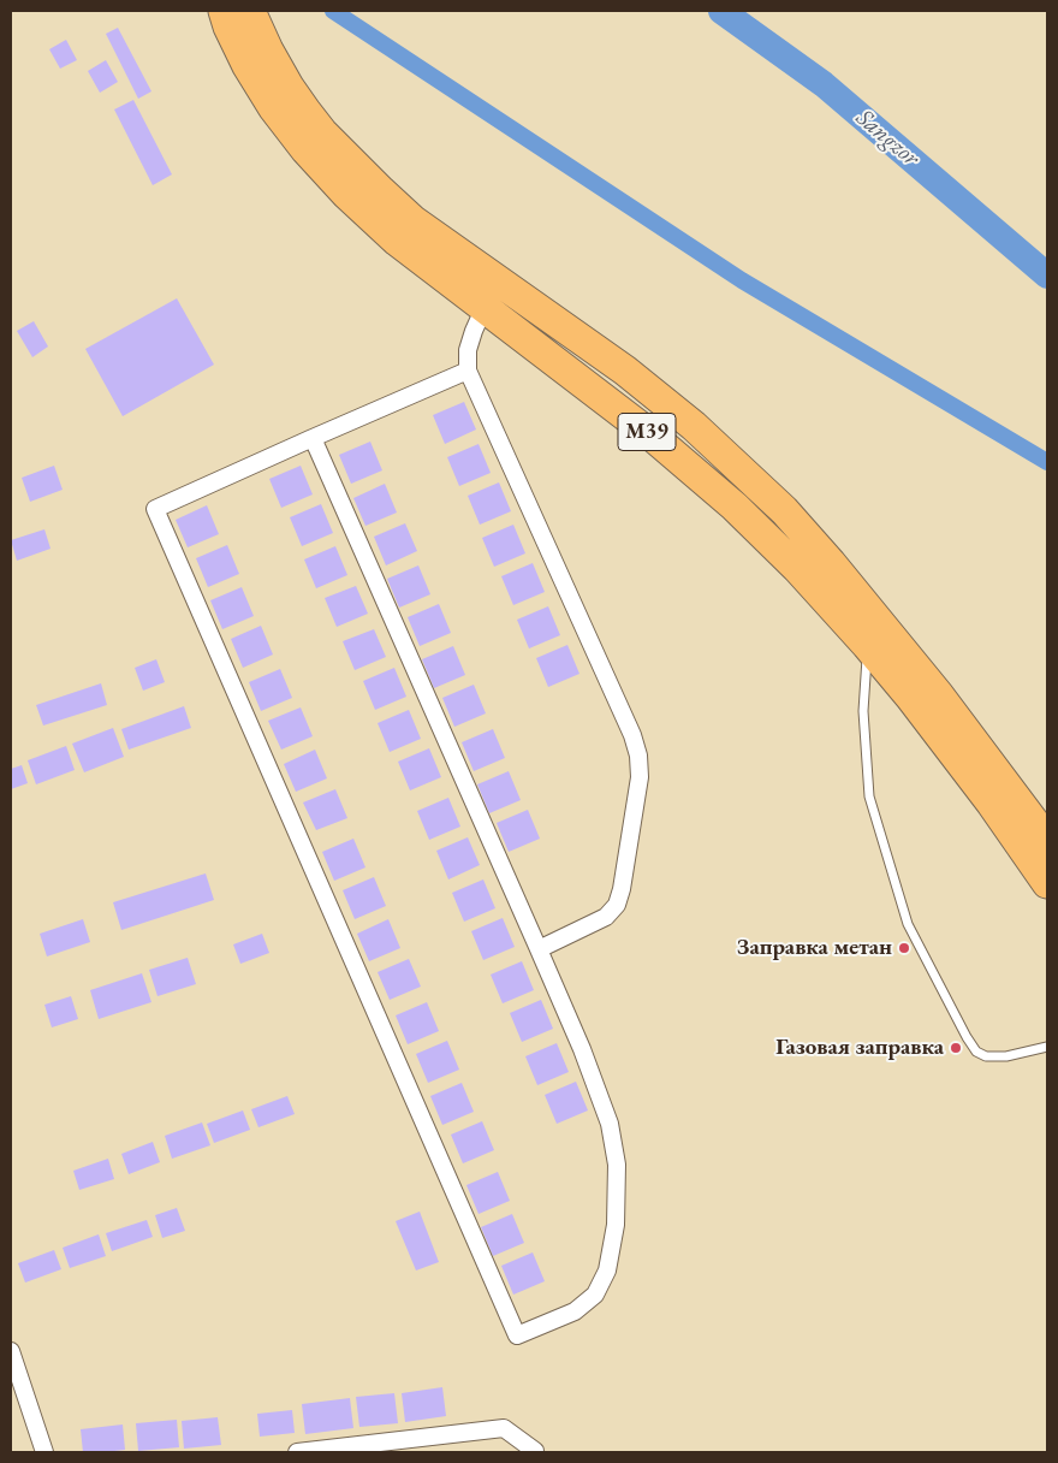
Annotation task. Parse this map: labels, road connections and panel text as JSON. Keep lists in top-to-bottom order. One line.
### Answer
{"streets":{"highway":["M39"]},"water":["Sangzor"],"places":["Заправка метан","Газовая заправка"]}
